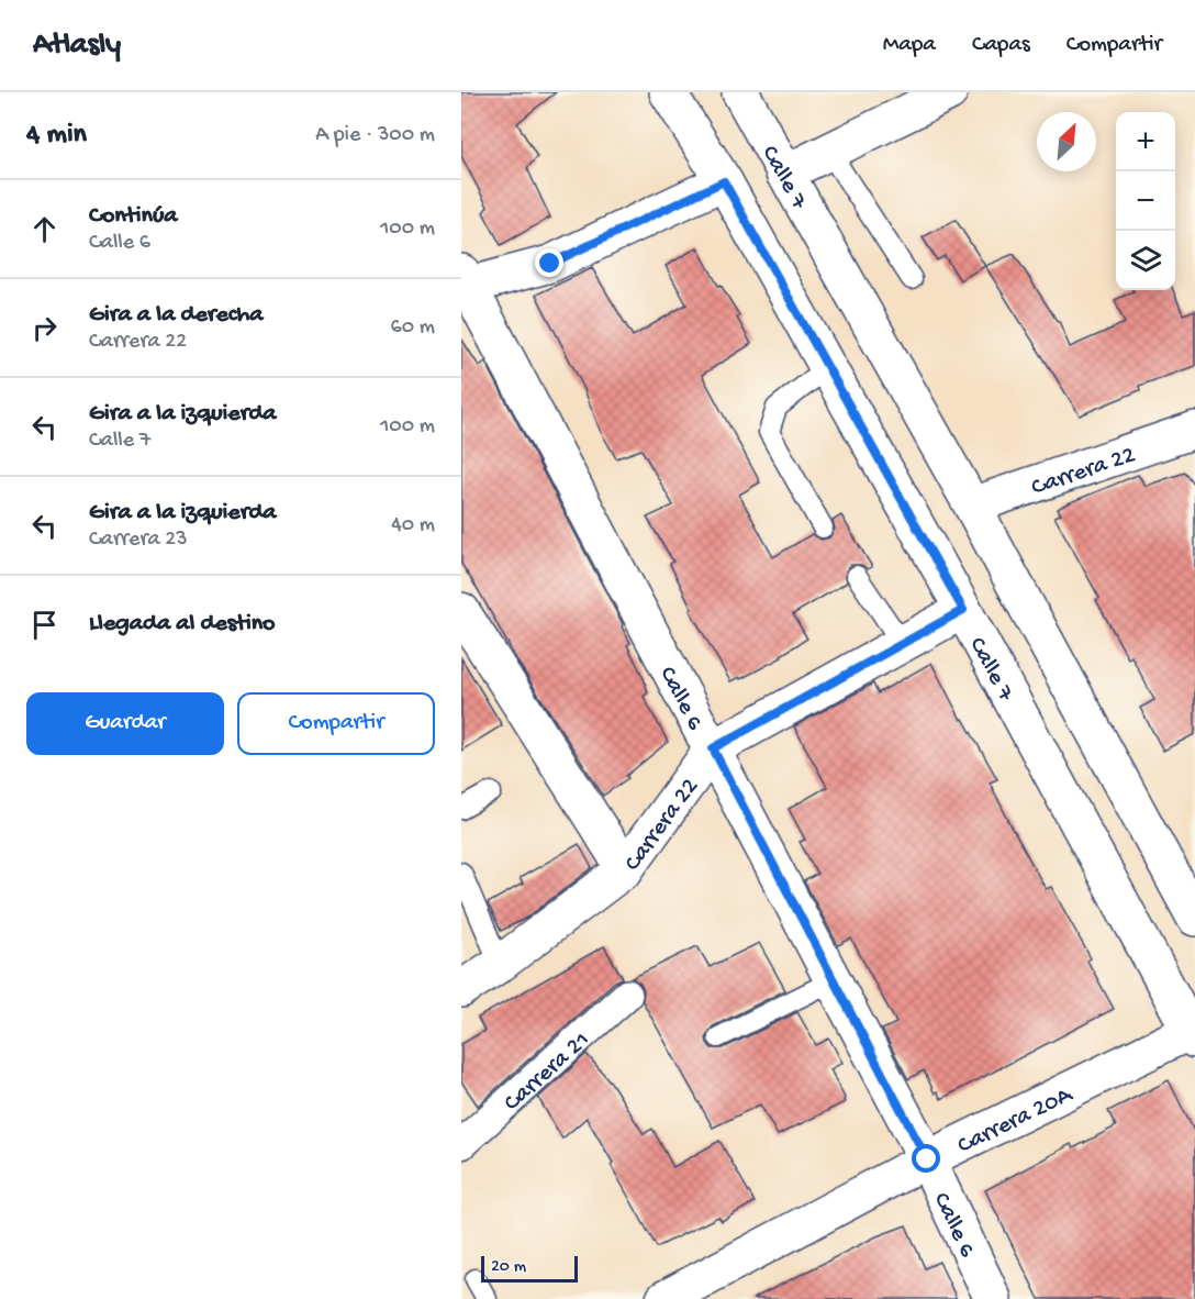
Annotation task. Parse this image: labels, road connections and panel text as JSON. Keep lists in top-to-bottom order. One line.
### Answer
{"streets":{"street":["Calle 7","Carrera 22","Calle 6","Carrera 21","Carrera 20A"]},"crossings":[["Calle 7","Carrera 22"],["Calle 7","Carrera 20A"],["Carrera 22","Calle 6"],["Calle 6","Carrera 20A"]],"scale_bar":"20 m","north":"top right","page":{"header":"Atlasly","nav":["Mapa","Capas","Compartir"],"heading":["4 min","A pie · 300 m"],"map_buttons":["+","−"],"list":[["Continúa","Calle 6","100 m"],["Gira a la derecha","Carrera 22","60 m"],["Gira a la izquierda","Calle 7","100 m"],["Gira a la izquierda","Carrera 23","40 m"],"Llegada al destino"],"buttons":["Guardar","Compartir"],"scale":"20 m"}}
